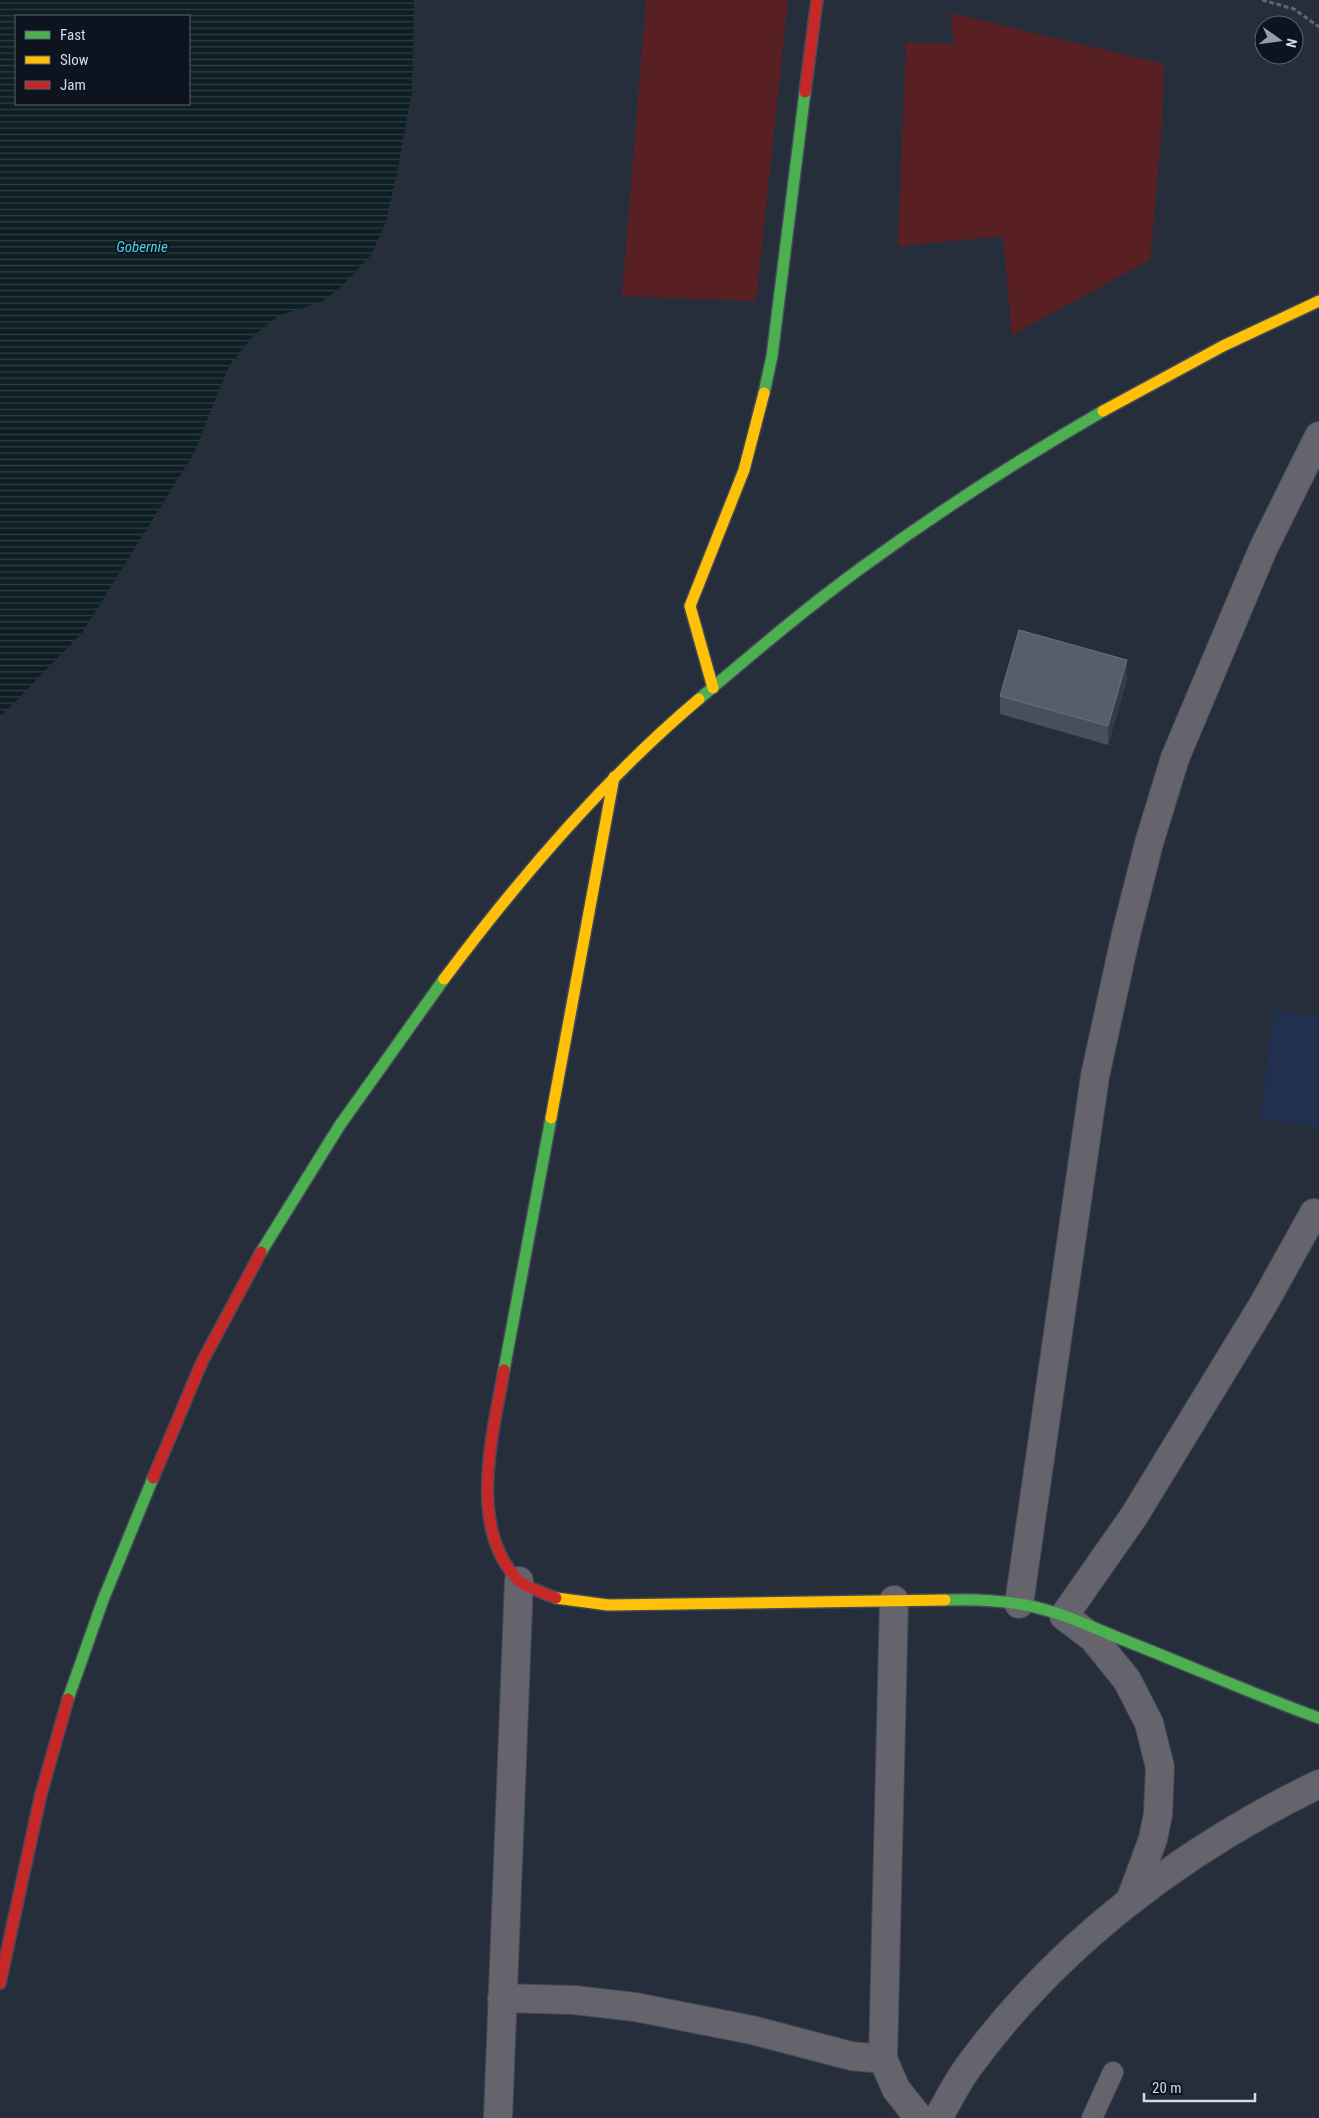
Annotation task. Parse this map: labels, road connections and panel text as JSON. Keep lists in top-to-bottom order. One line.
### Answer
{"water":["Gobernie"],"legend":["Fast","Slow","Jam"],"scale_bar":"20 m","north":"right"}
